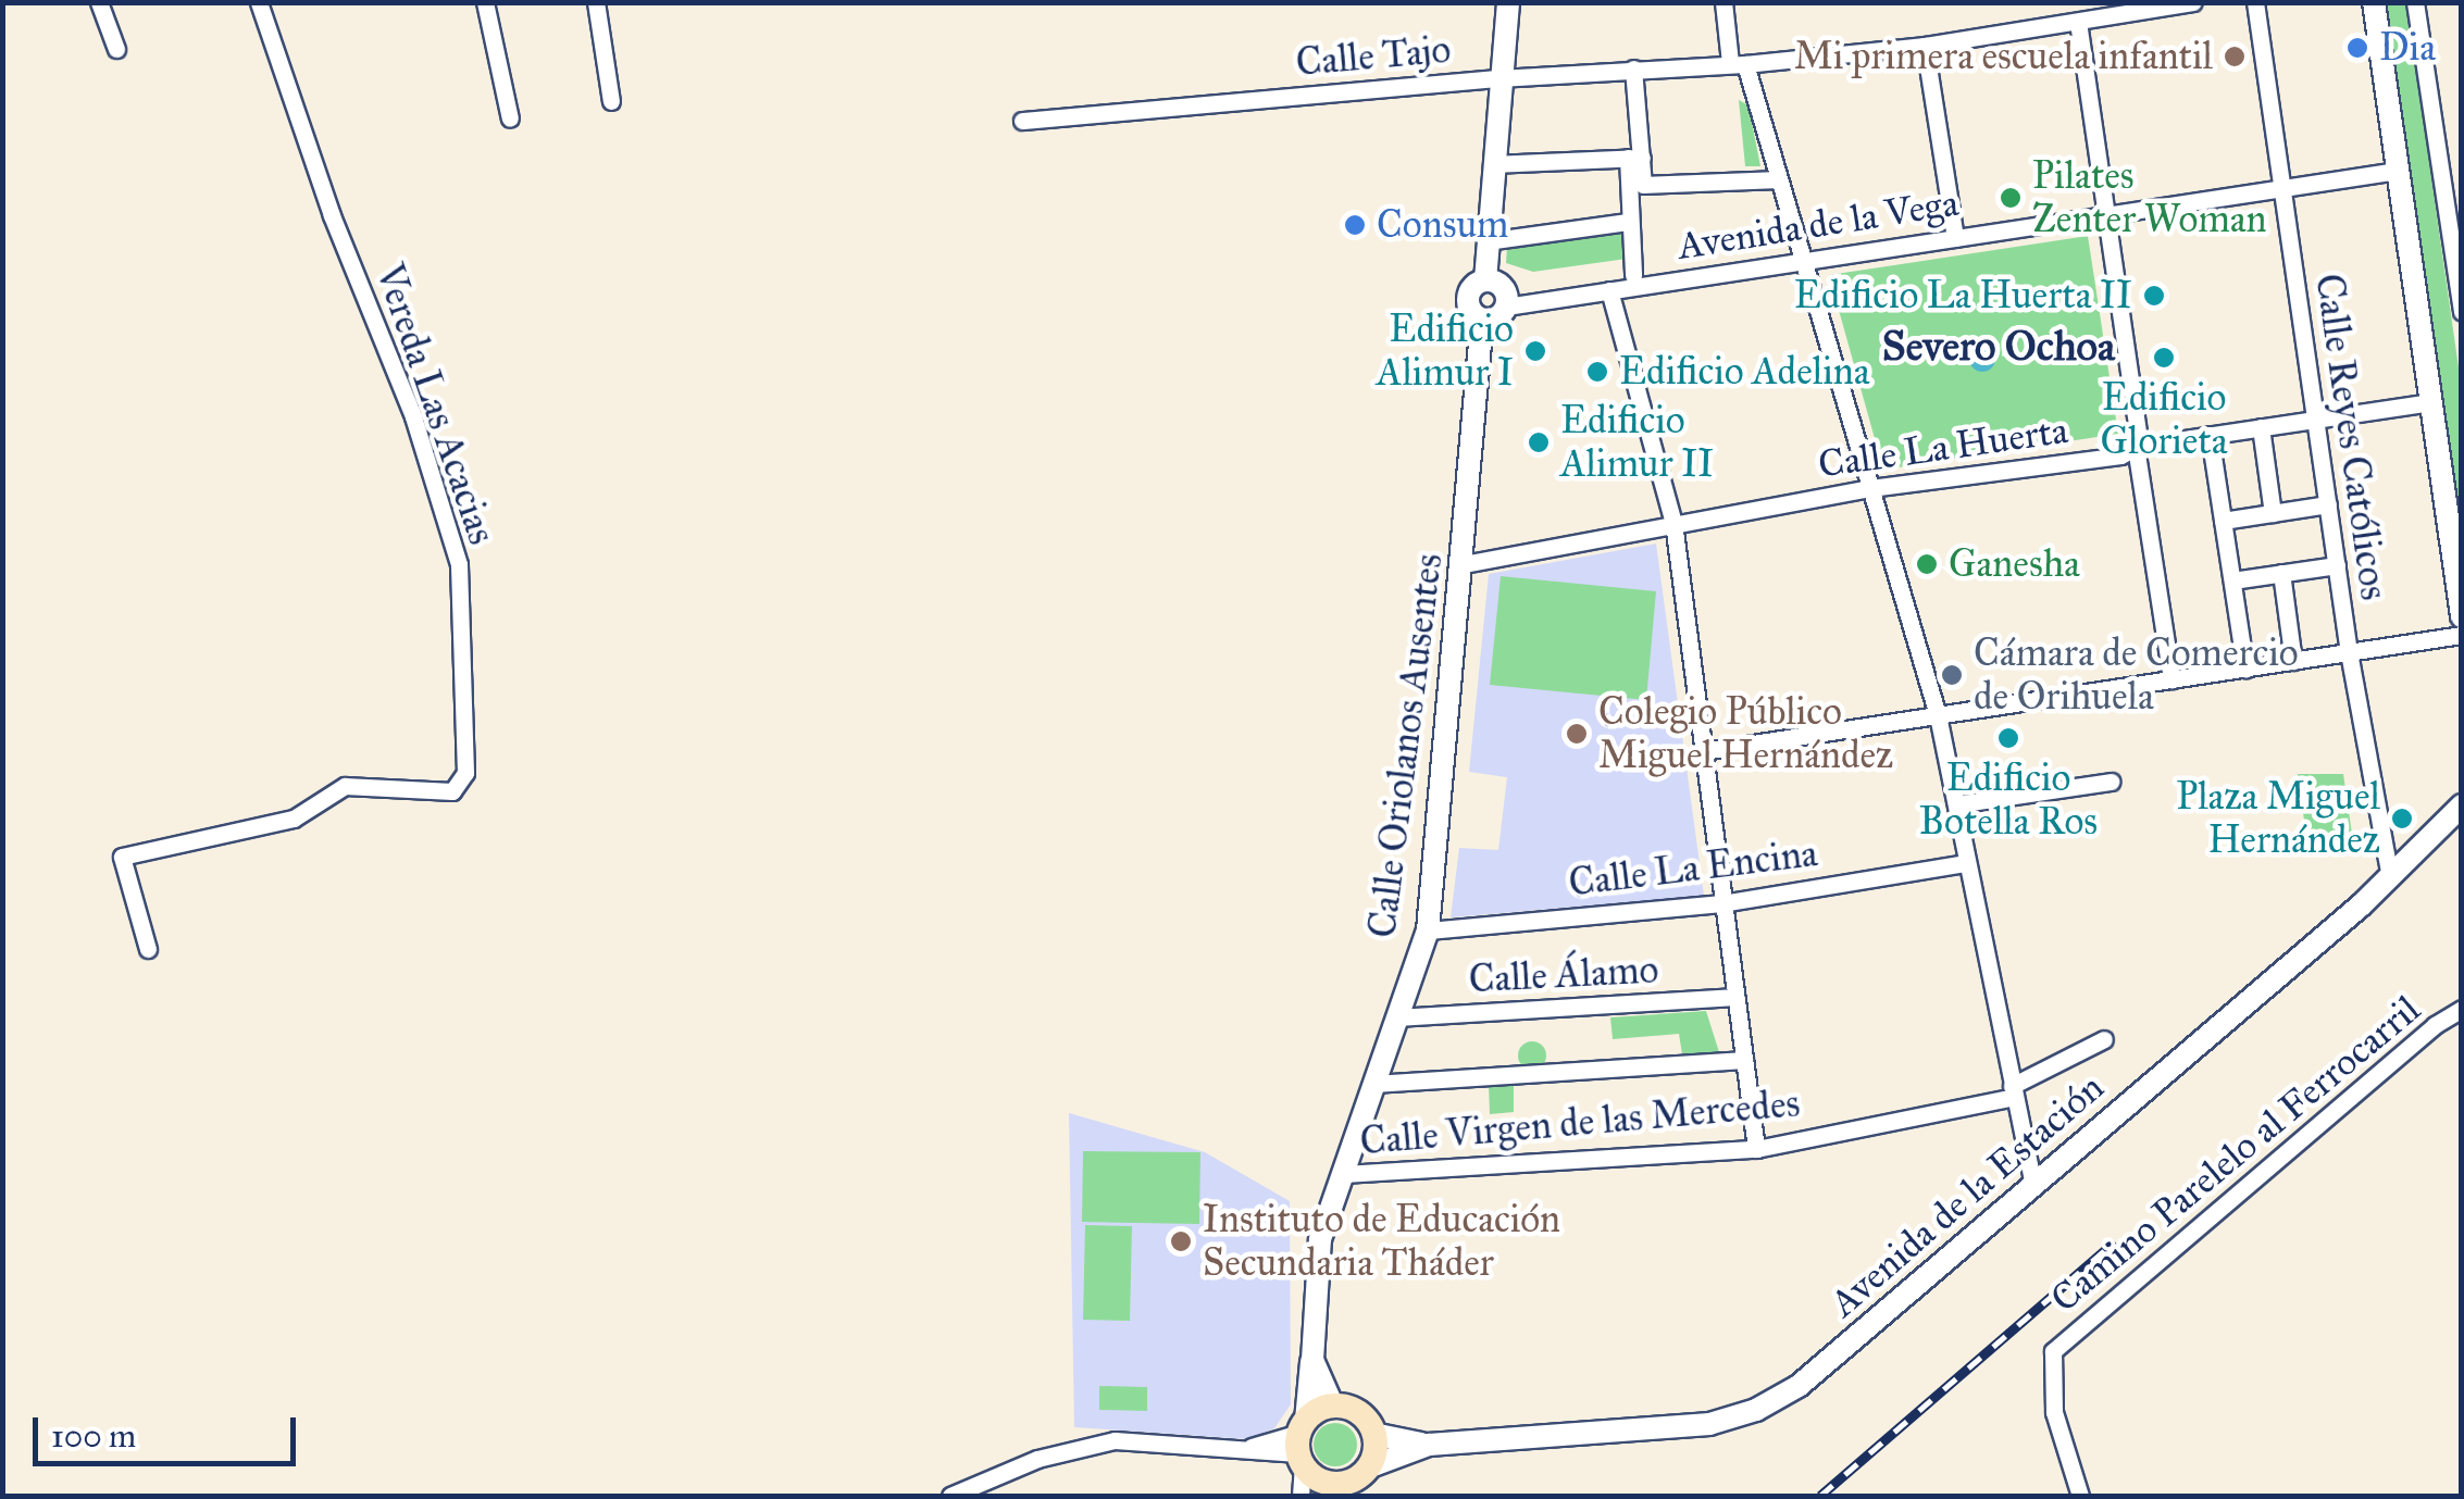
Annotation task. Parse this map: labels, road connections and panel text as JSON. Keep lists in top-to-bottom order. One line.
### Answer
{"streets":{"street":["Calle Tajo","Avenida de la Vega","Vereda Las Acacias","Calle Reyes Católicos","Calle La Huerta","Calle Oriolanos Ausentes","Calle La Encina","Calle Álamo","Calle Virgen de las Mercedes","Camino Parelelo al Ferrocarril","Avenida de la Estación"]},"crossings":[["Avenida de la Vega","Calle Reyes Católicos"],["Avenida de la Vega","Calle Oriolanos Ausentes"],["Calle Reyes Católicos","Calle La Huerta"],["Calle Reyes Católicos","Avenida de la Estación"],["Calle La Huerta","Calle Oriolanos Ausentes"],["Calle Oriolanos Ausentes","Calle La Encina"],["Calle Oriolanos Ausentes","Calle Álamo"],["Calle Oriolanos Ausentes","Calle Virgen de las Mercedes"]],"districts":["Severo Ochoa"],"places":["Dia","Mi primera escuela infantil","Pilates Zenter Woman","Consum","Edificio La Huerta II","Edificio Alimur I","Edificio Glorieta","Edificio Adelina","Edificio Alimur II","Ganesha","Cámara de Comercio de Orihuela","Colegio Público Miguel Hernández","Edificio Botella Ros","Plaza Miguel Hernández","Instituto de Educación Secundaria Tháder"],"scale_bar":"100 m"}
